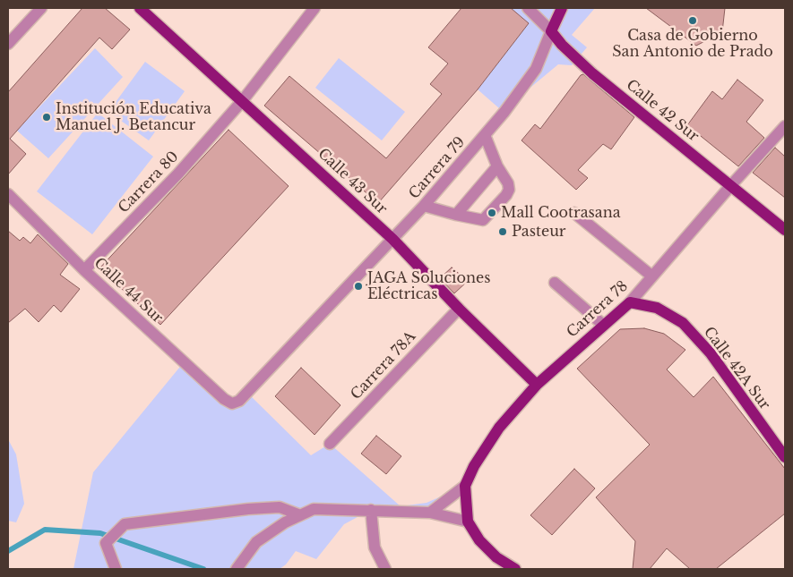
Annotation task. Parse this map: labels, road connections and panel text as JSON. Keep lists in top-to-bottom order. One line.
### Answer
{"streets":{"main road":["Calle 42 Sur","Carrera 79","Calle 43 Sur","Carrera 78","Calle 42A Sur"],"street":["Carrera 80","Calle 44 Sur","Carrera 78A"]},"crossings":[["Calle 42 Sur","Carrera 79"],["Calle 42 Sur","Carrera 78"],["Carrera 79","Calle 43 Sur"],["Carrera 79","Calle 44 Sur"],["Calle 43 Sur","Carrera 80"],["Calle 43 Sur","Carrera 78"],["Calle 43 Sur","Carrera 78A"],["Carrera 80","Calle 44 Sur"],["Carrera 78","Calle 42A Sur"]],"places":["Casa de Gobierno San Antonio de Prado","Institución Educativa Manuel J. Betancur","Mall Cootrasana","Pasteur","JAGA Soluciones Eléctricas"]}
